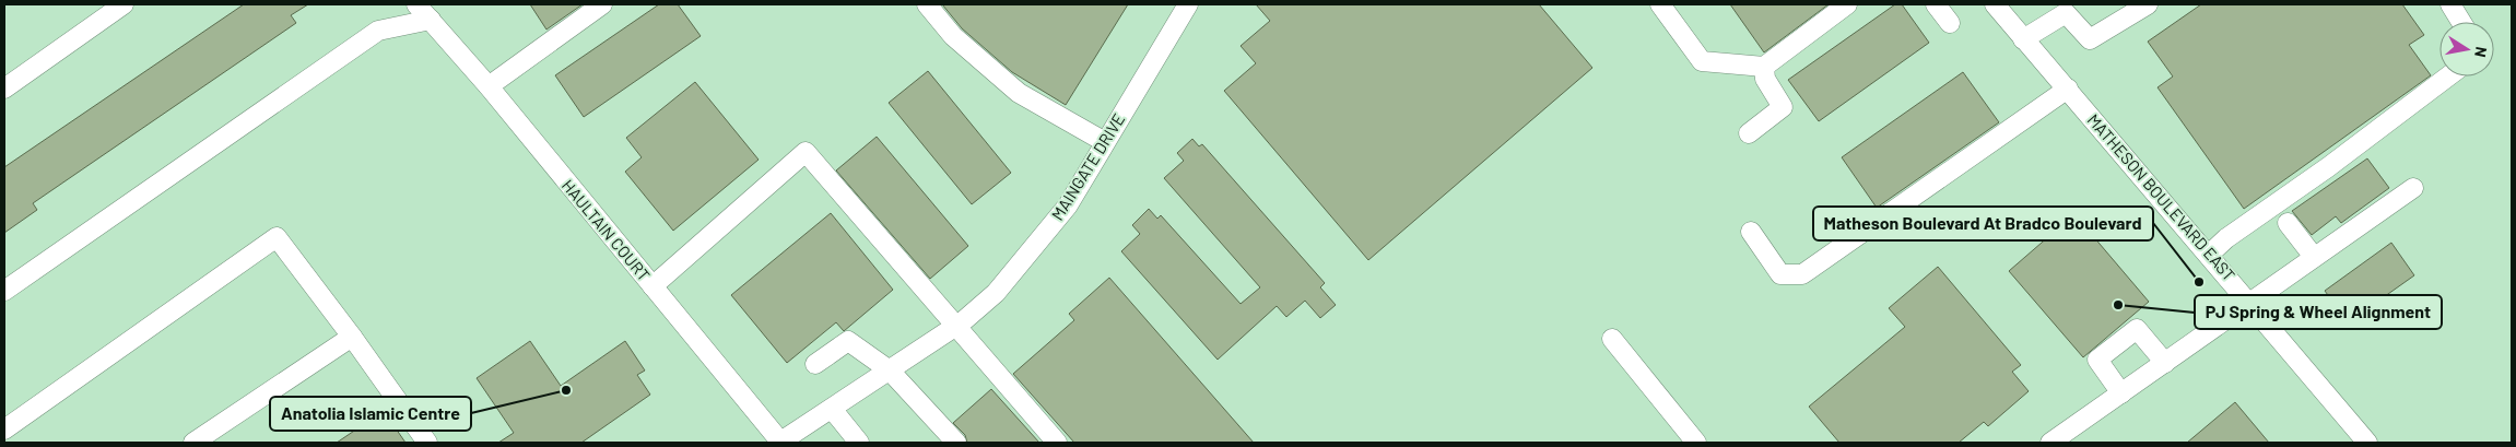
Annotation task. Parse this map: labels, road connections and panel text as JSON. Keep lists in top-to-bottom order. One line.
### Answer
{"streets":{"street":["MAINGATE DRIVE","MATHESON BOULEVARD EAST","HAULTAIN COURT"]},"crossings":[["MAINGATE DRIVE","HAULTAIN COURT"]],"places":["Matheson Boulevard At Bradco Boulevard","PJ Spring & Wheel Alignment","Anatolia Islamic Centre"],"north":"right"}
